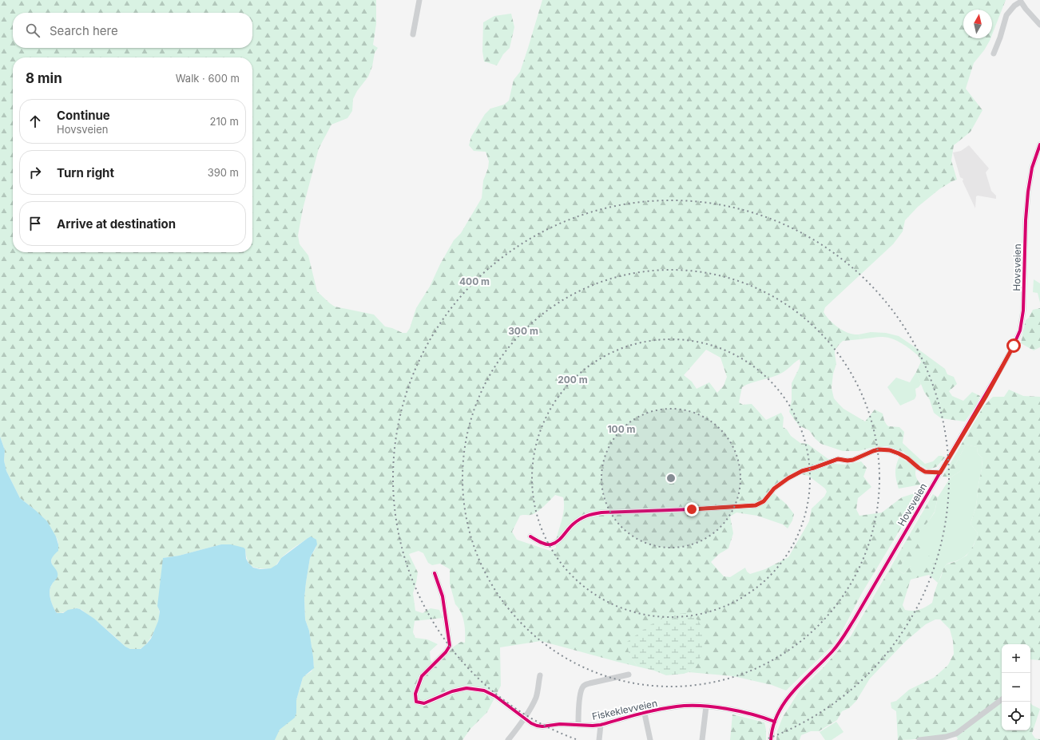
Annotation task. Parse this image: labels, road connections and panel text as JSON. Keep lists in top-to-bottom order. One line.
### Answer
{"streets":{"street":["Hovsveien","Fiskeklevveien"]},"crossings":[["Hovsveien","Fiskeklevveien"]],"north":"top","page":{"search":"Search here","heading":["8 min","Walk · 600 m"],"list":[["Continue","Hovsveien","210 m"],["Turn right","390 m"],"Arrive at destination"],"map_buttons":["+","−"]},"rings":["400 m","300 m","200 m","100 m"]}
